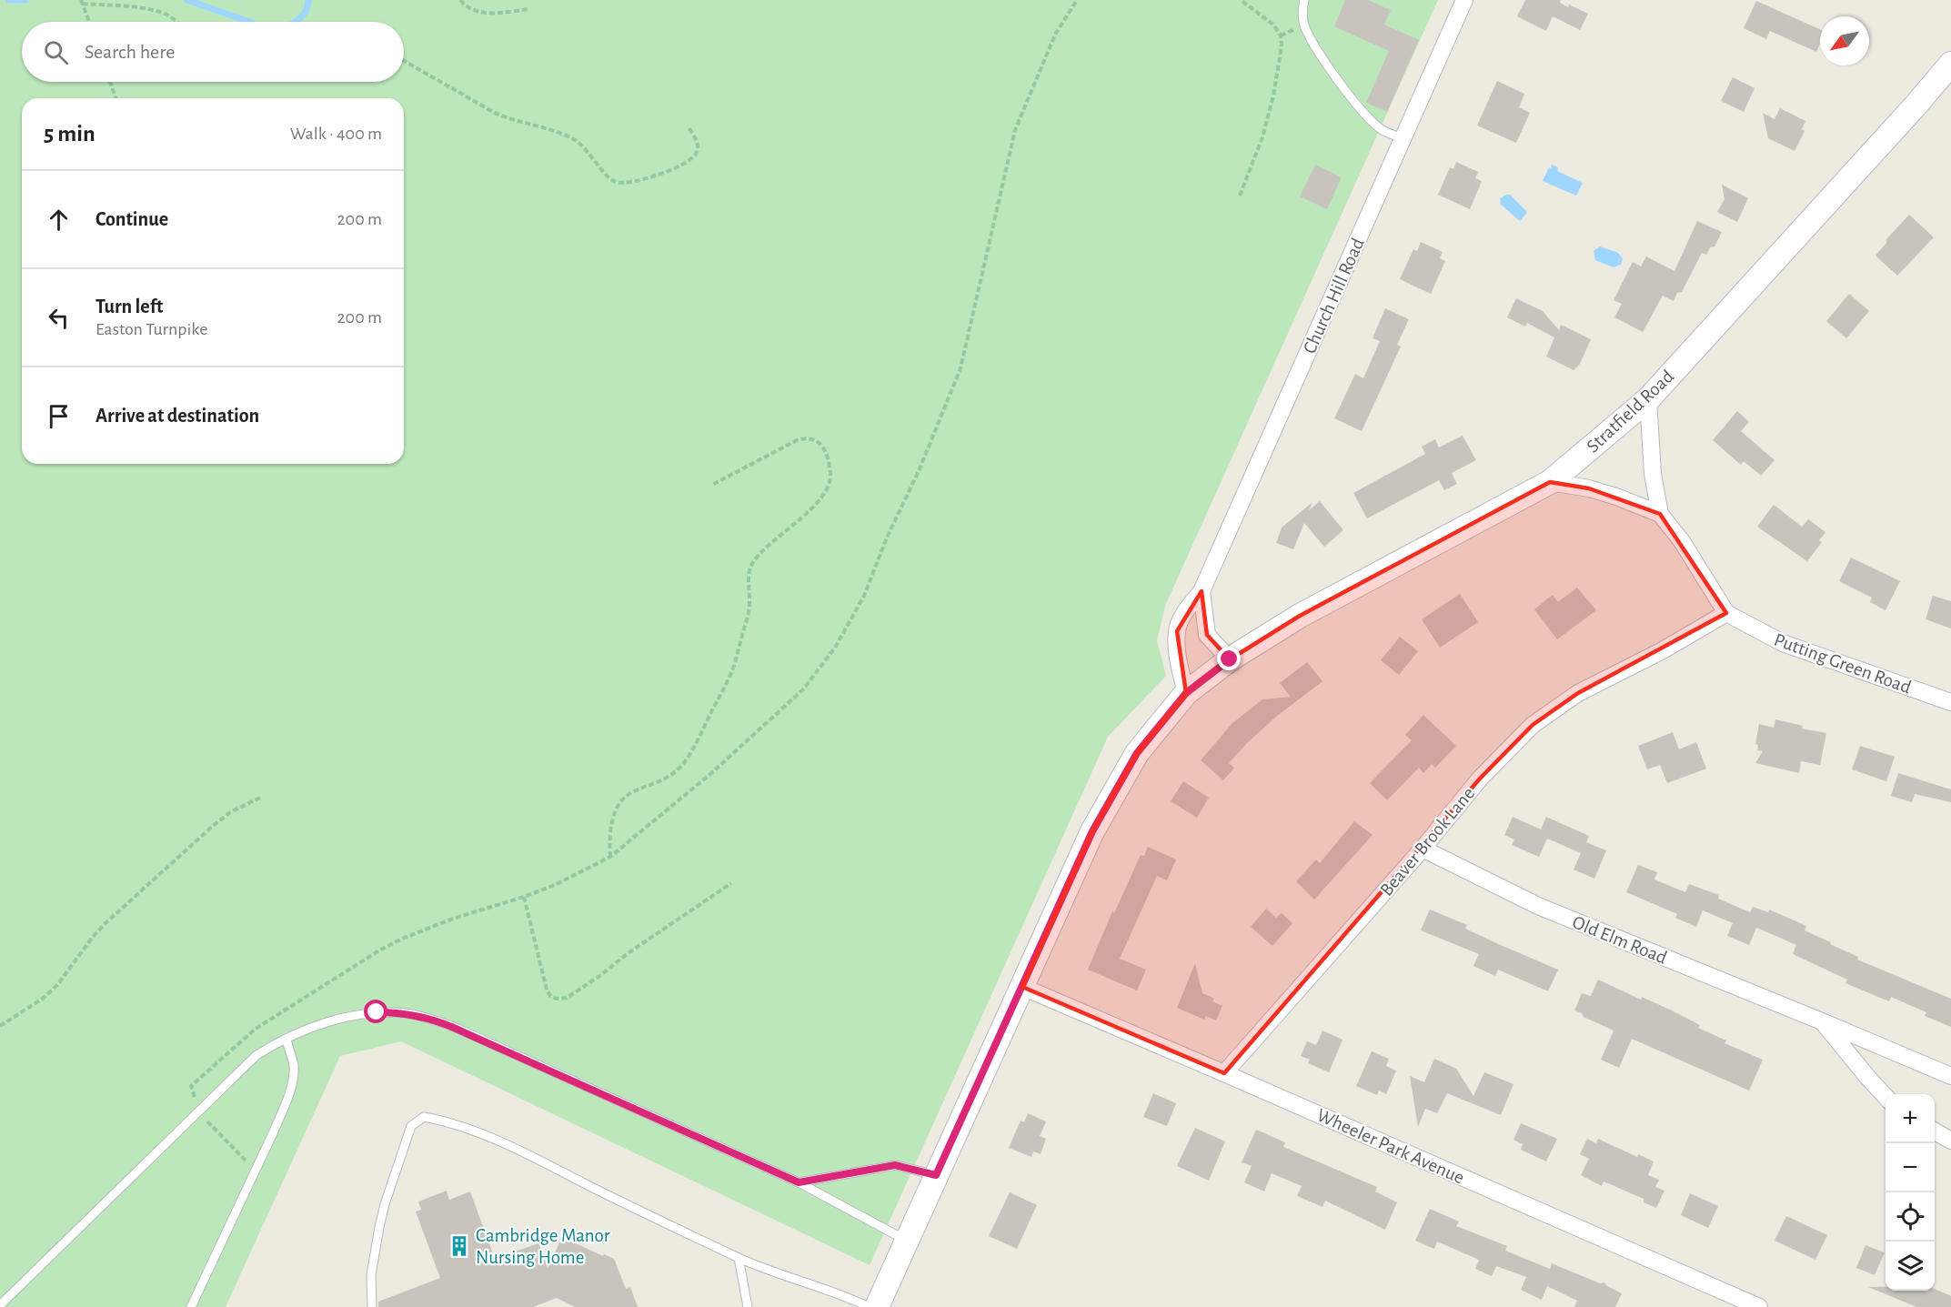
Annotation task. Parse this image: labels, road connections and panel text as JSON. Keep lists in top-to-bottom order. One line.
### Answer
{"streets":{"main road":["Stratfield Road"],"street":["Church Hill Road","Putting Green Road","Beaver Brook Lane","Old Elm Road","Wheeler Park Avenue"]},"crossings":[["Church Hill Road","Stratfield Road"],["Stratfield Road","Wheeler Park Avenue"],["Putting Green Road","Beaver Brook Lane"],["Beaver Brook Lane","Old Elm Road"],["Beaver Brook Lane","Wheeler Park Avenue"]],"places":{"building":["Cambridge Manor Nursing Home"]},"north":"bottom left","page":{"search":"Search here","heading":["5 min","Walk · 400 m"],"list":[["Continue","200 m"],["Turn left","Easton Turnpike","200 m"],"Arrive at destination"],"map_buttons":["+","−"]}}
